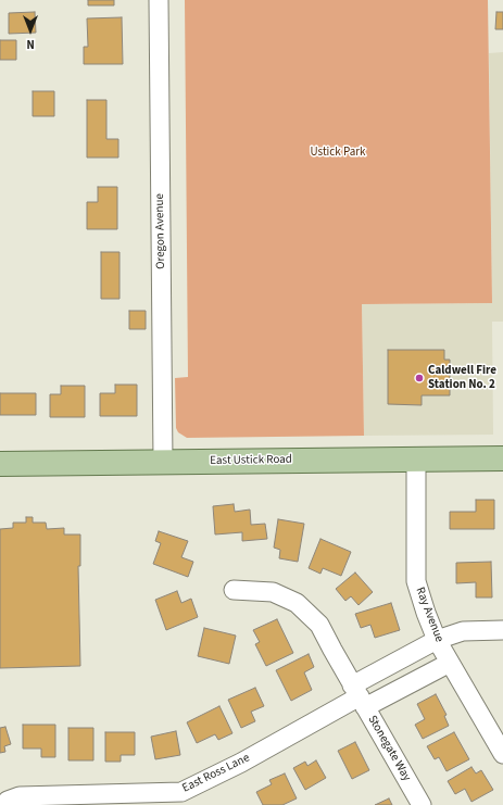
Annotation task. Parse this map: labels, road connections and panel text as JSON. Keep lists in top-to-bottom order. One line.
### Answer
{"streets":{"main road":["East Ustick Road"],"street":["Oregon Avenue","Ray Avenue","Stonegate Way","East Ross Lane"]},"crossings":[["Oregon Avenue","East Ustick Road"],["East Ustick Road","Ray Avenue"],["Ray Avenue","East Ross Lane"],["Stonegate Way","East Ross Lane"]],"parks":["Ustick Park"],"places":["Caldwell Fire Station No. 2"],"north":"bottom"}
